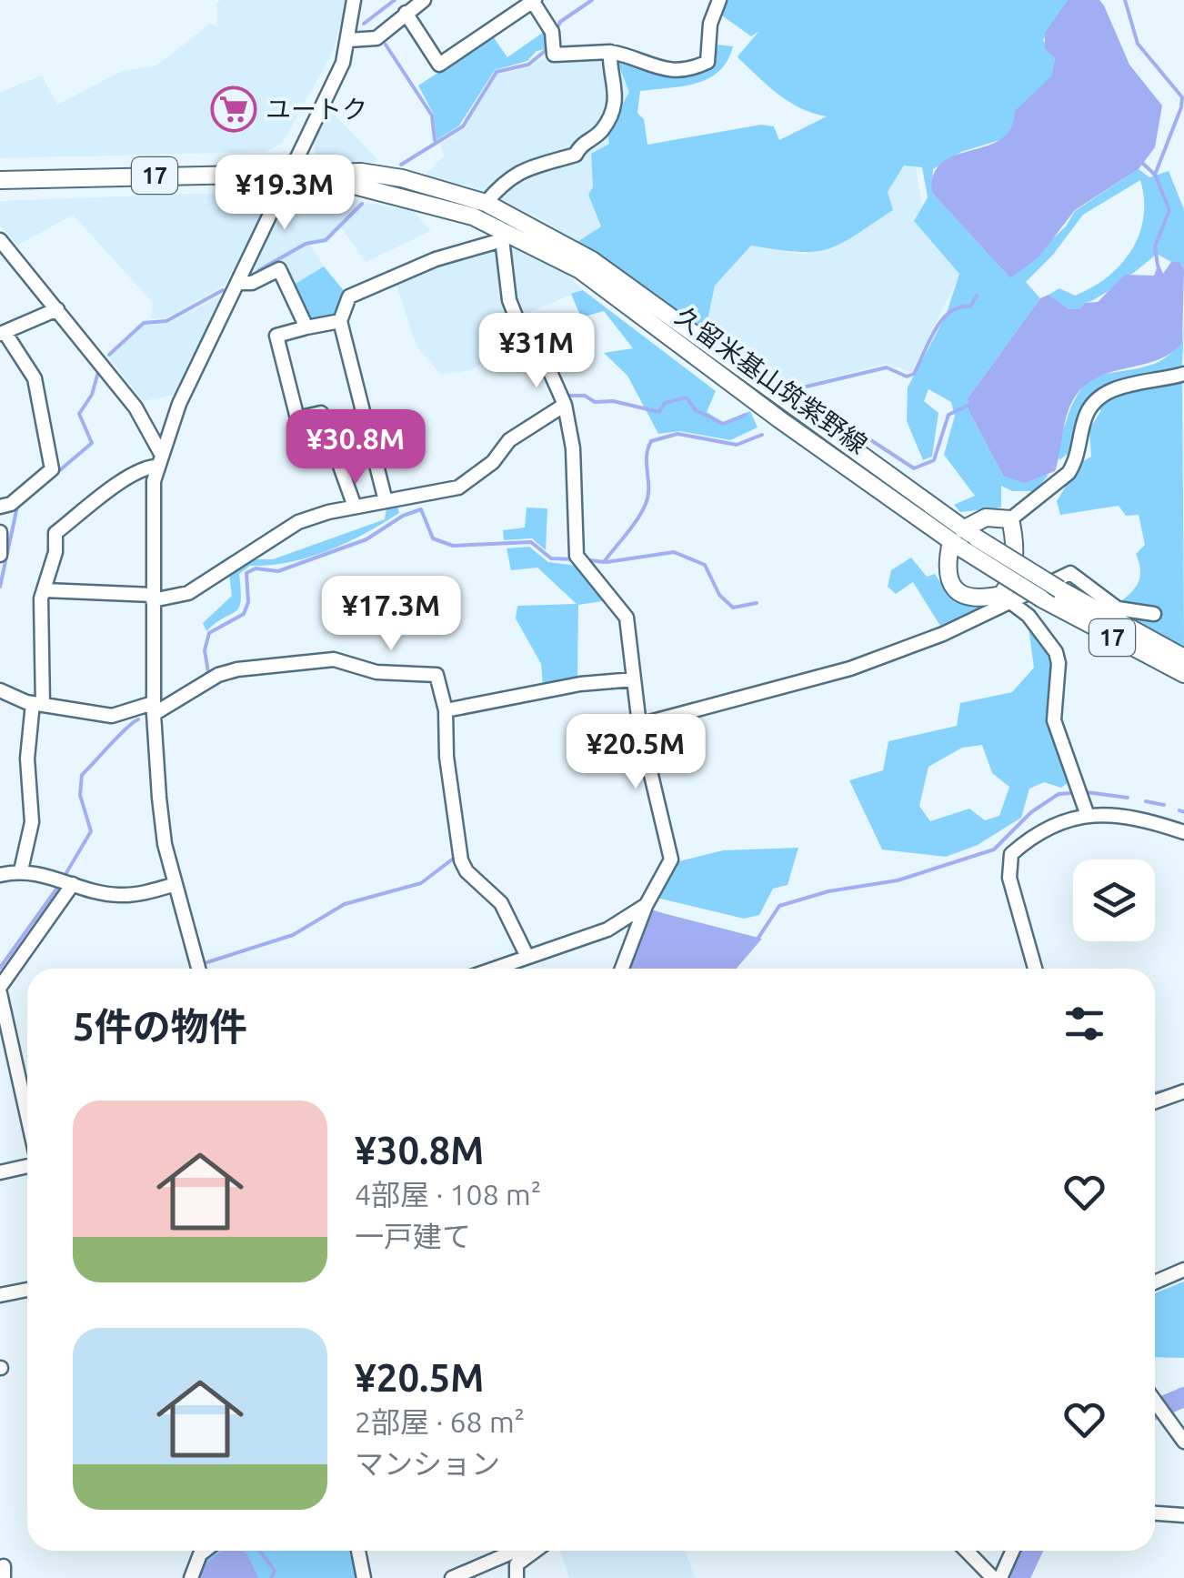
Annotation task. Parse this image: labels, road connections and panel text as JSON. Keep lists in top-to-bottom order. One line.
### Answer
{"streets":{"main road":["17","久留米基山筑紫野線"]},"places":{"supermarket":["ユートク"]},"page":{"price":["¥19.3M","¥31M","¥30.8M","¥17.3M","¥20.5M"],"heading":"5件の物件","list":[{"name":"¥30.8M","note":"4部屋 · 108 m² · 一戸建て"},{"name":"¥20.5M","note":"2部屋 · 68 m² · マンション"}]}}
